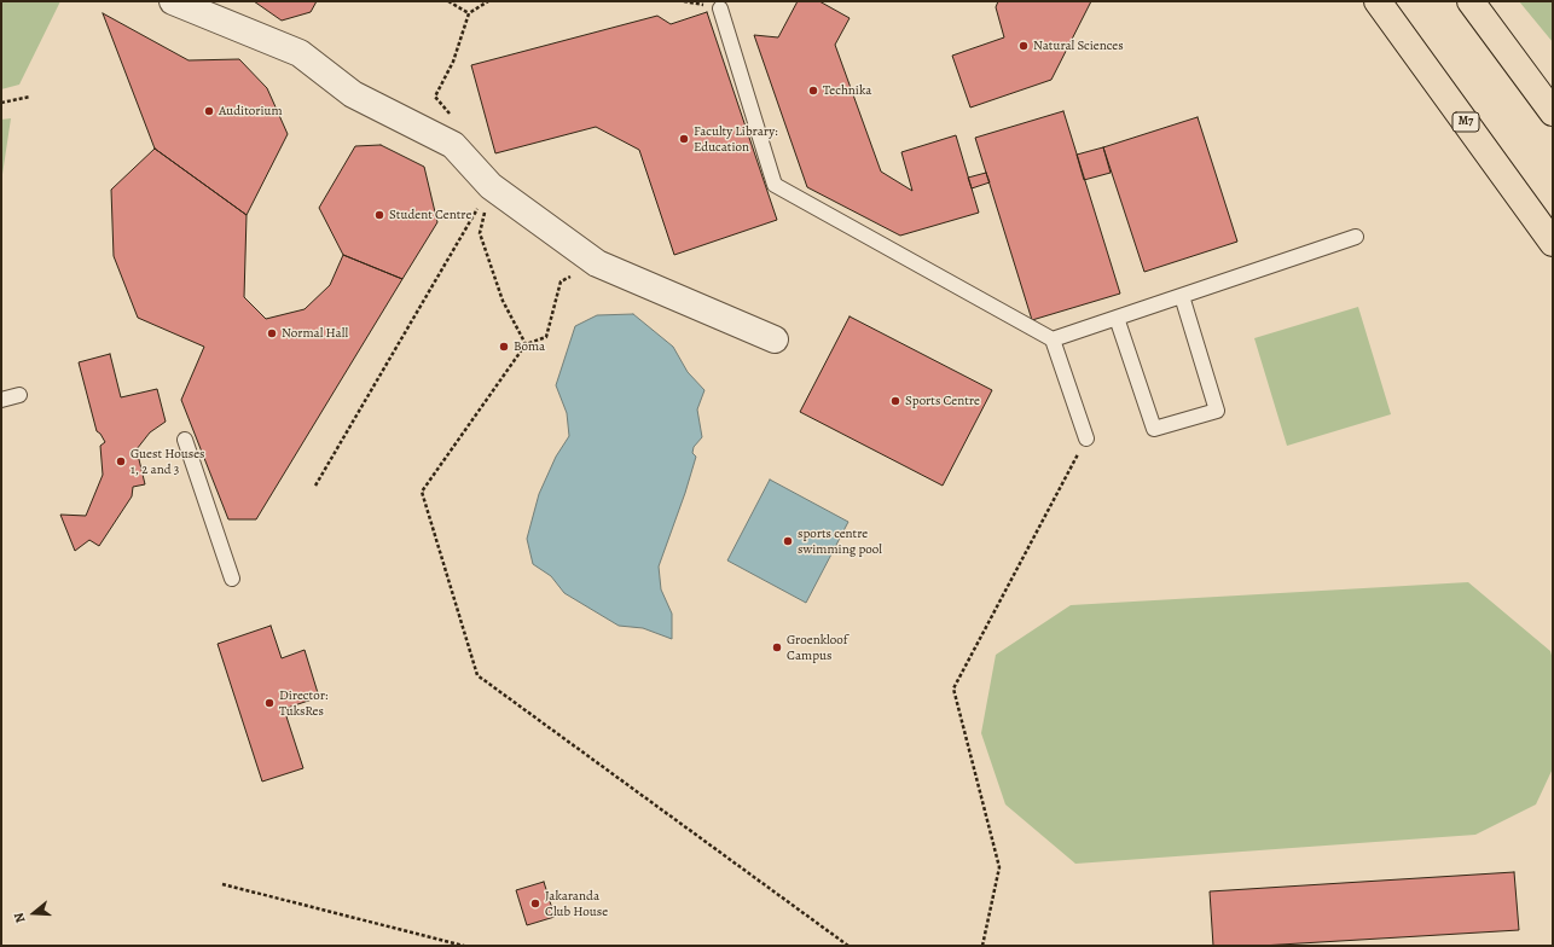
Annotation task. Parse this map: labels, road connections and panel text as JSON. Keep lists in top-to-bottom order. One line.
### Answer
{"streets":{"main road":["M7"]},"places":["Natural Sciences","Technika","Auditorium","Faculty Library: Education","Student Centre","Normal Hall","Boma","Sports Centre","Guest Houses 1, 2 and 3","sports centre swimming pool","Groenkloof Campus","Director: TuksRes","Jakaranda Club House"],"north":"left"}
